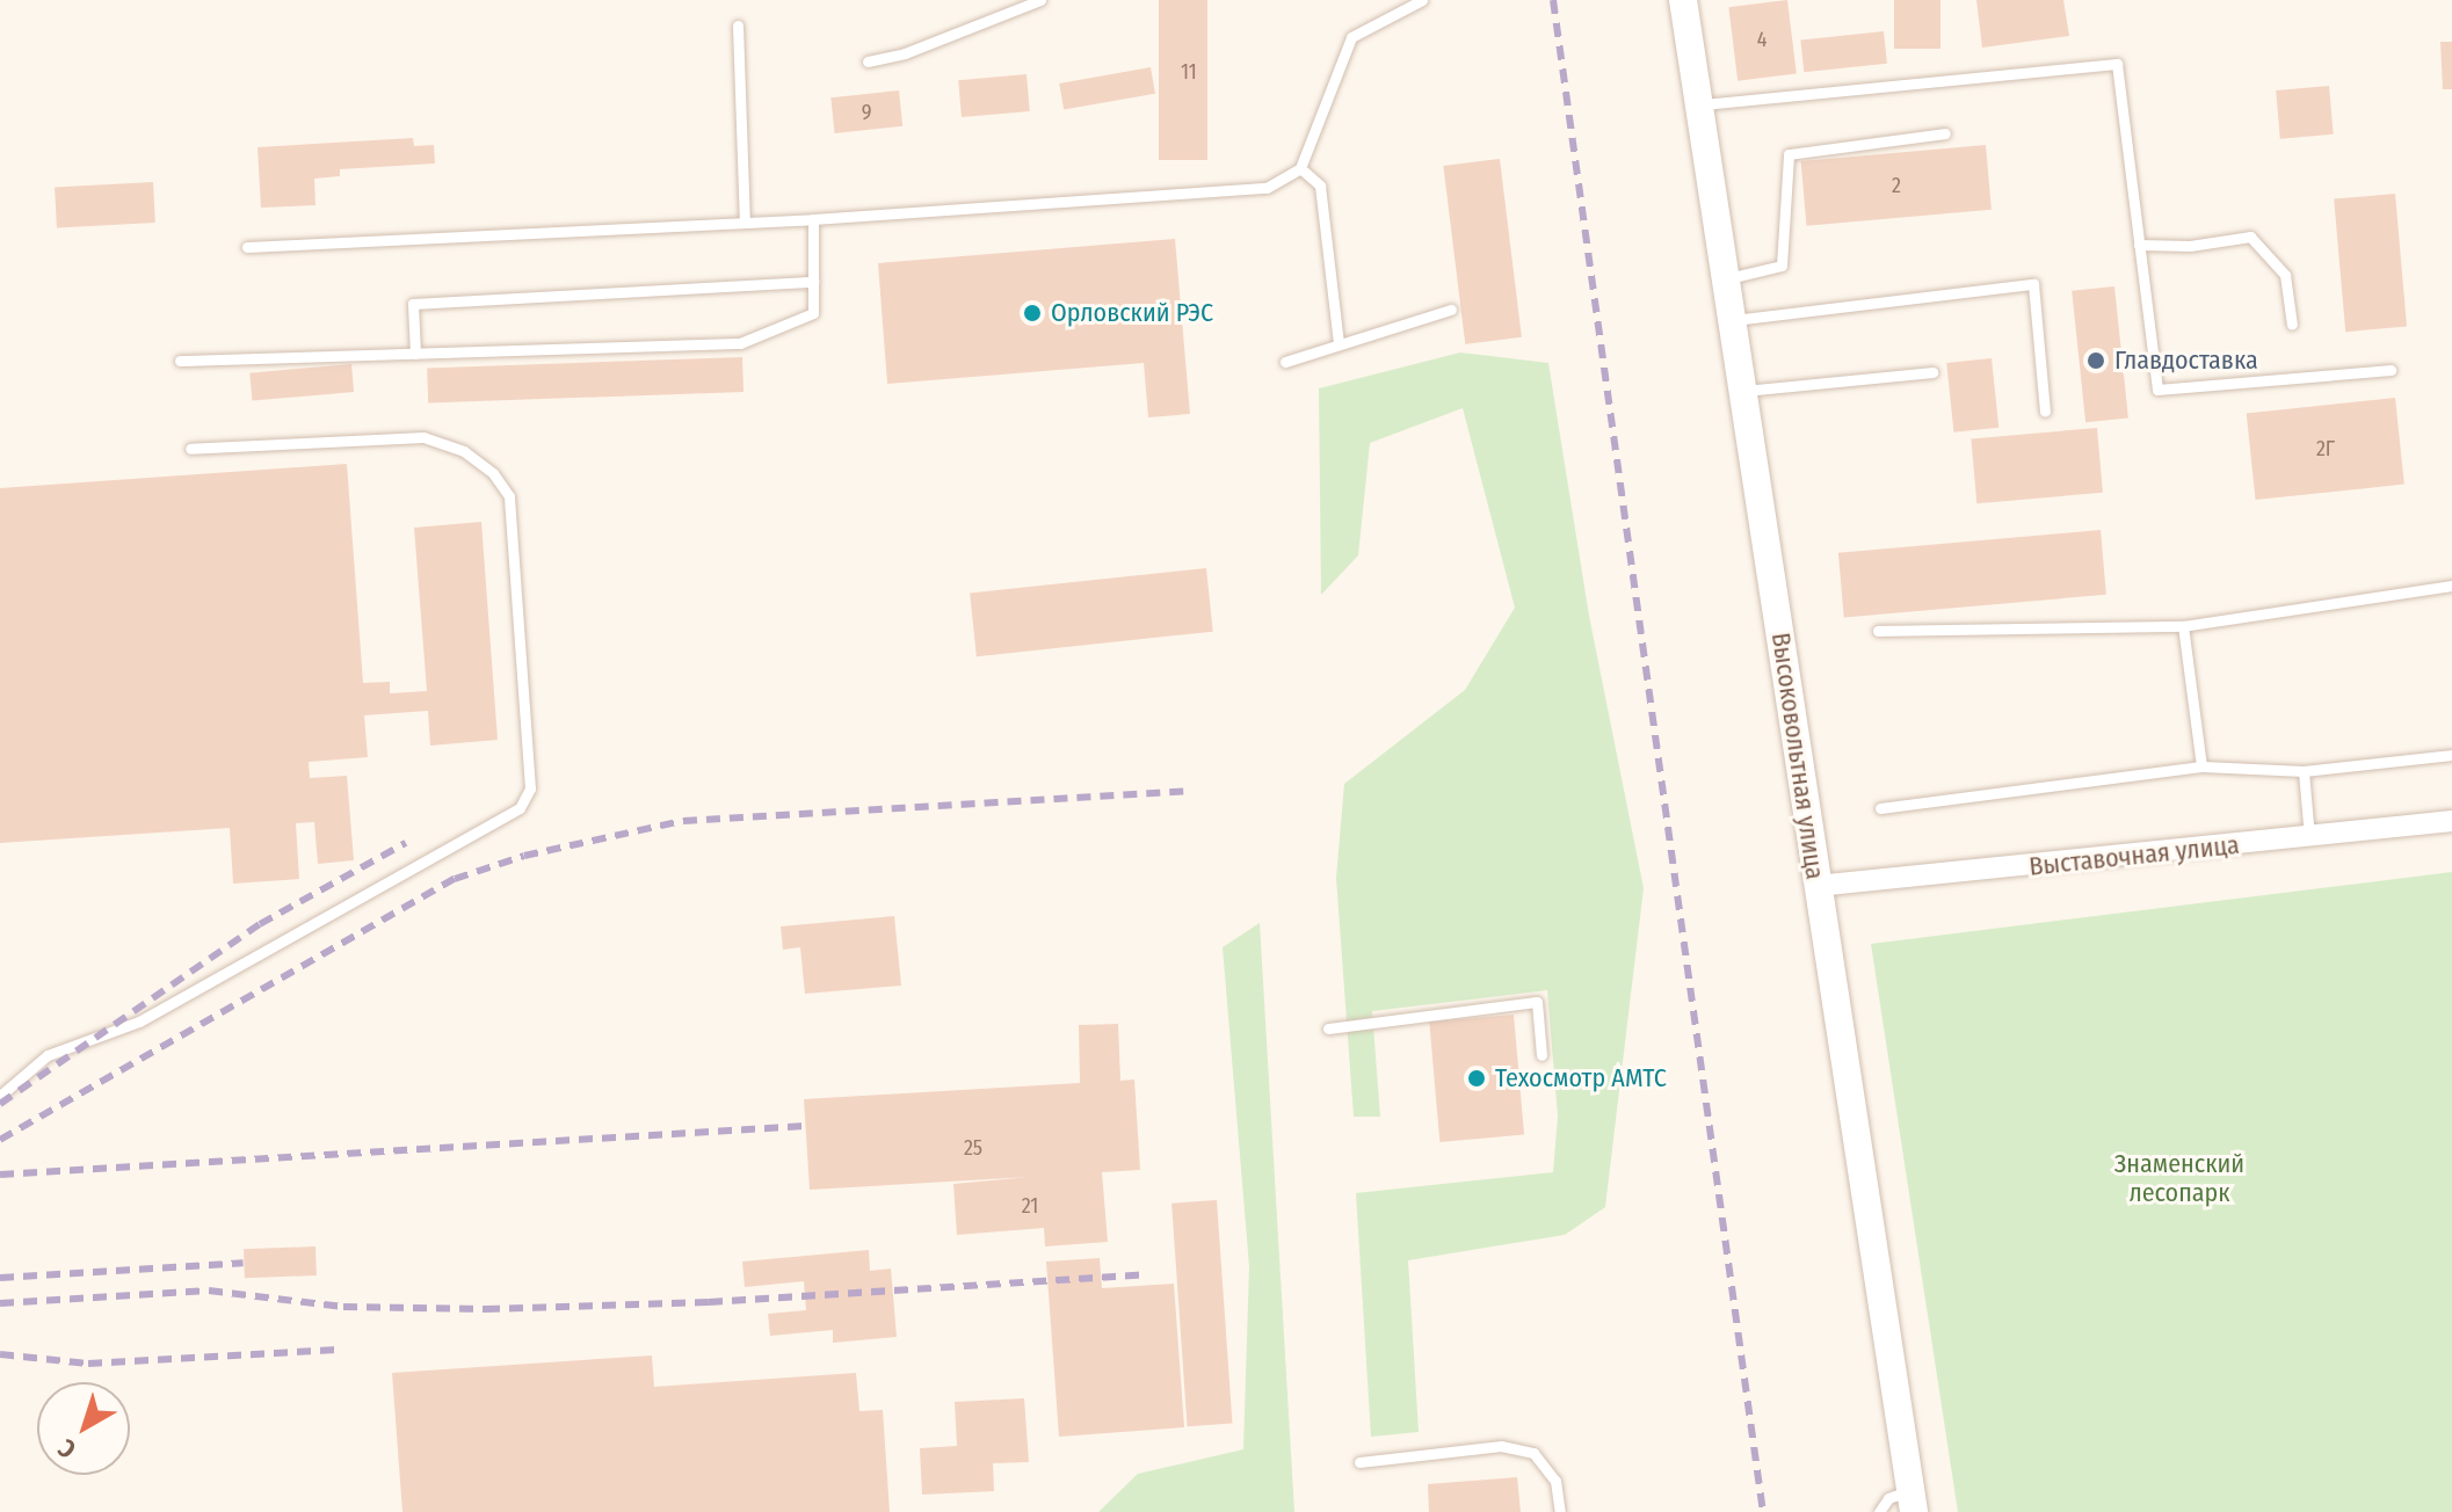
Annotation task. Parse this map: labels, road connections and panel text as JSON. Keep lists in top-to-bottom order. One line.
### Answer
{"streets":{"main road":["Высоковольтная улица"],"street":["Выставочная улица"]},"crossings":[["Высоковольтная улица","Выставочная улица"]],"parks":["Знаменский лесопарк"],"places":["Орловский РЭС","Главдоставка","Техосмотр АМТС"],"house_numbers":["4","11","9","2","2Г","25","21"],"north":"bottom left"}
